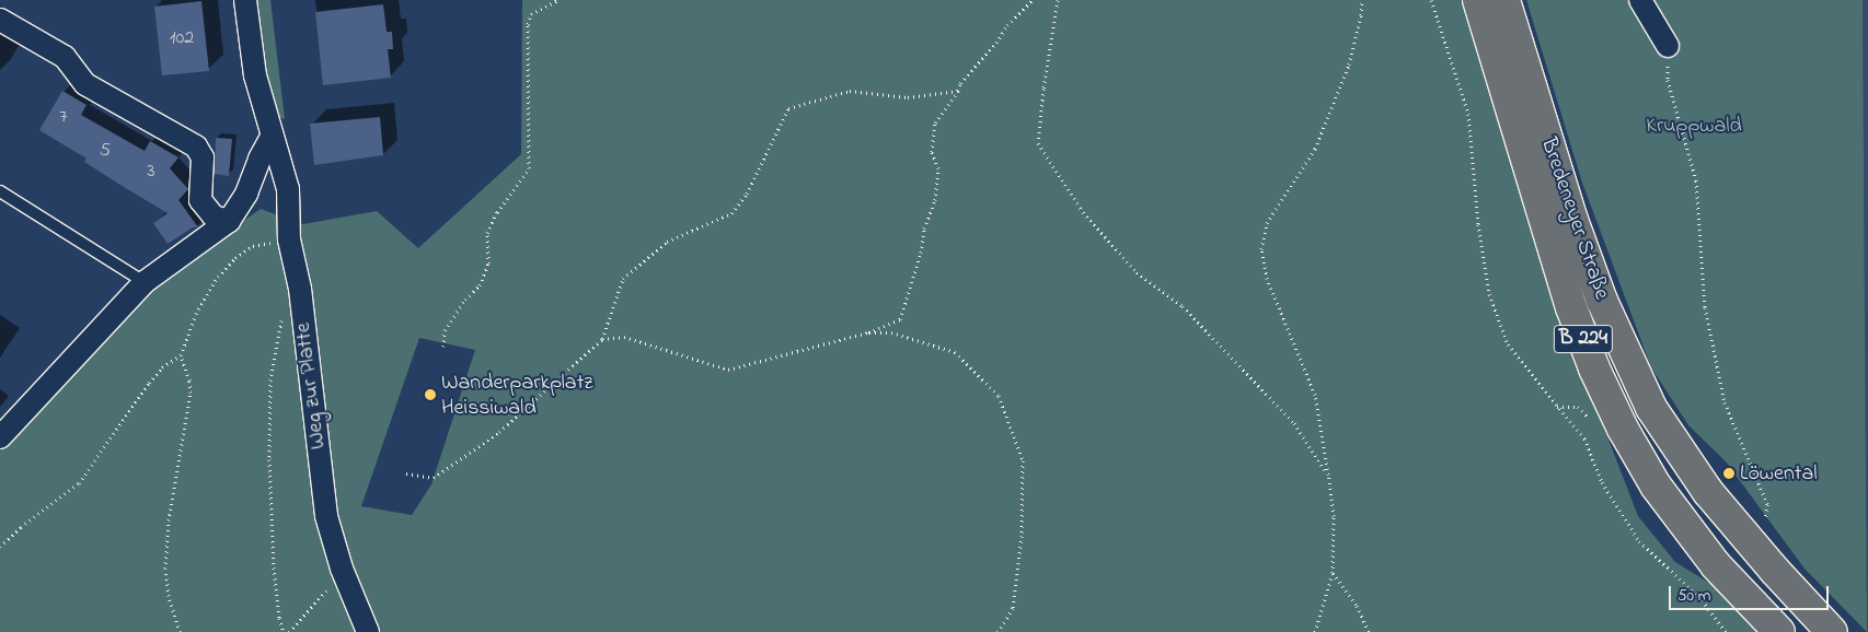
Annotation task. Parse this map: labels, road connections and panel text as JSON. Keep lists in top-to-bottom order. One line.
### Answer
{"streets":{"main road":["Bredeneyer Straße","B 224"],"street":["Weg zur Platte"]},"parks":["Kruppwald"],"places":["Wanderparkplatz Heissiwald","Löwental"],"house_numbers":["102","7","5","3"],"scale_bar":"50 m"}
